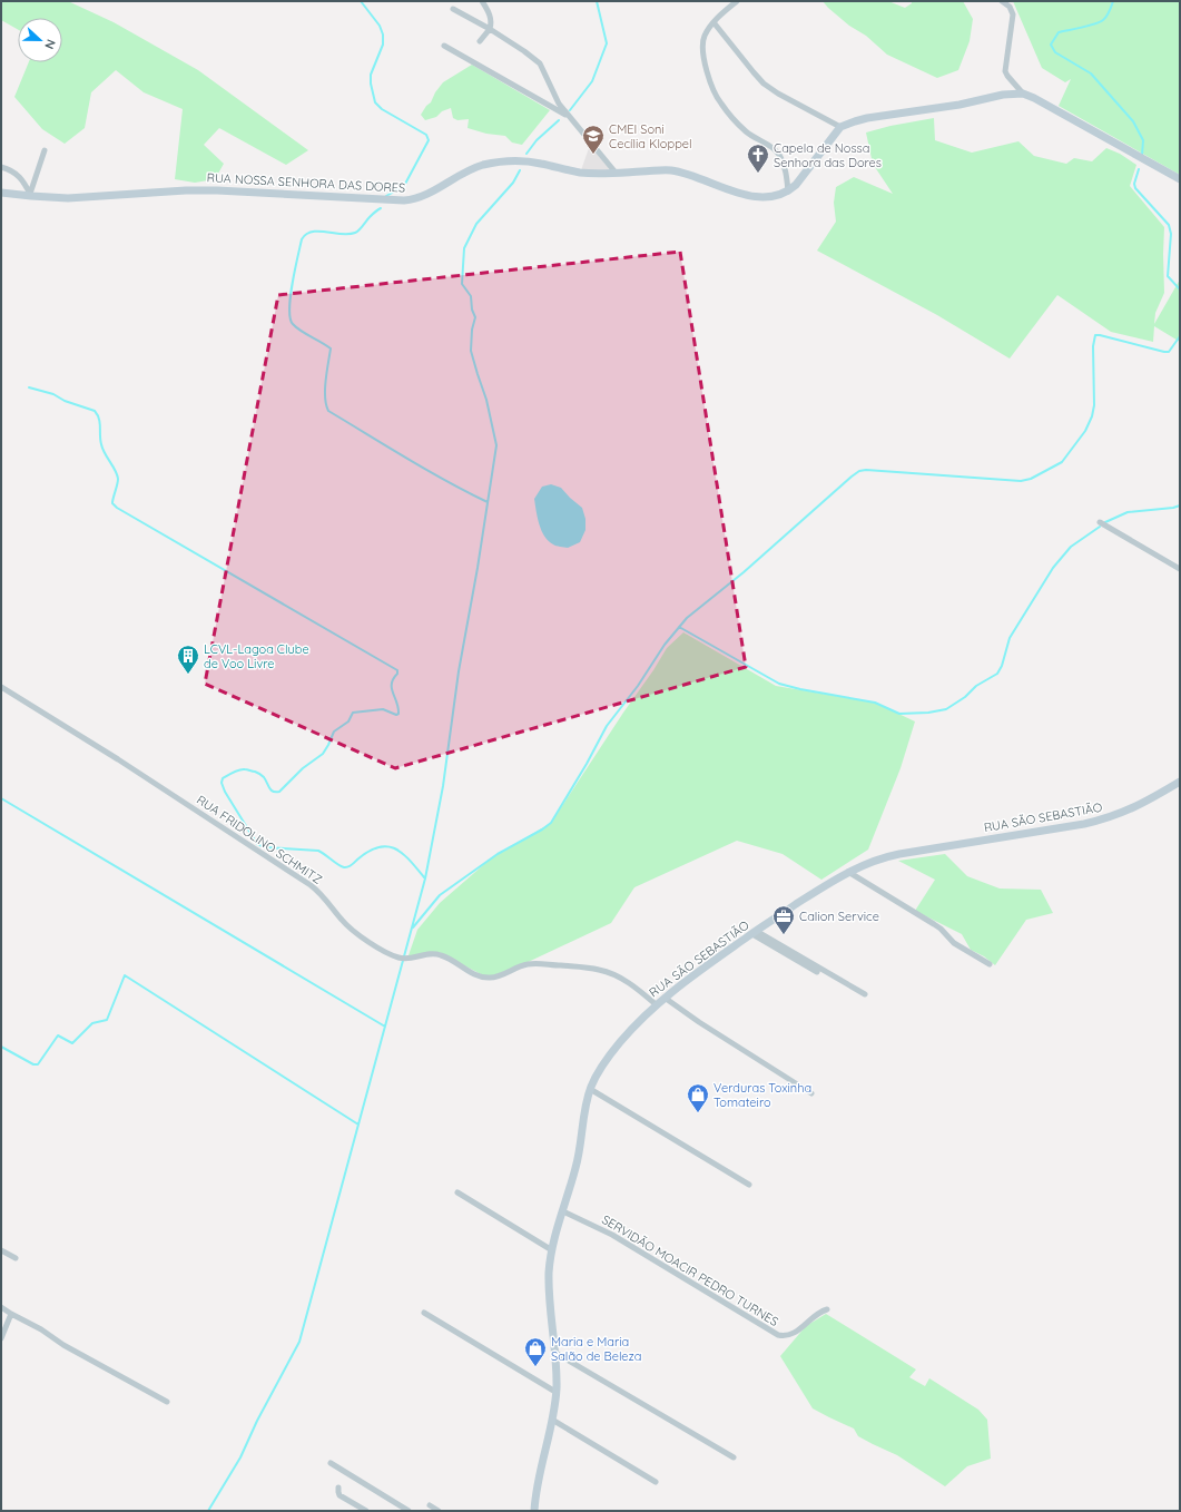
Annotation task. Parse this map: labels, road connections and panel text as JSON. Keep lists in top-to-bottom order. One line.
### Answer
{"streets":{"street":["RUA NOSSA SENHORA DAS DORES","RUA SÃO SEBASTIÃO","RUA FRIDOLINO SCHMITZ","SERVIDÃO MOACIR PEDRO TURNES"]},"crossings":[["RUA SÃO SEBASTIÃO","RUA FRIDOLINO SCHMITZ"],["RUA SÃO SEBASTIÃO","SERVIDÃO MOACIR PEDRO TURNES"]],"places":{"school or university":["CMEI Soni Cecília Kloppel"],"church":["Capela de Nossa Senhora das Dores"],"building":["LCVL-Lagoa Clube de Voo Livre"],"office":["Calion Service"],"shop":["Verduras Toxinha Tomateiro","Maria e Maria Salão de Beleza"]},"north":"right"}
